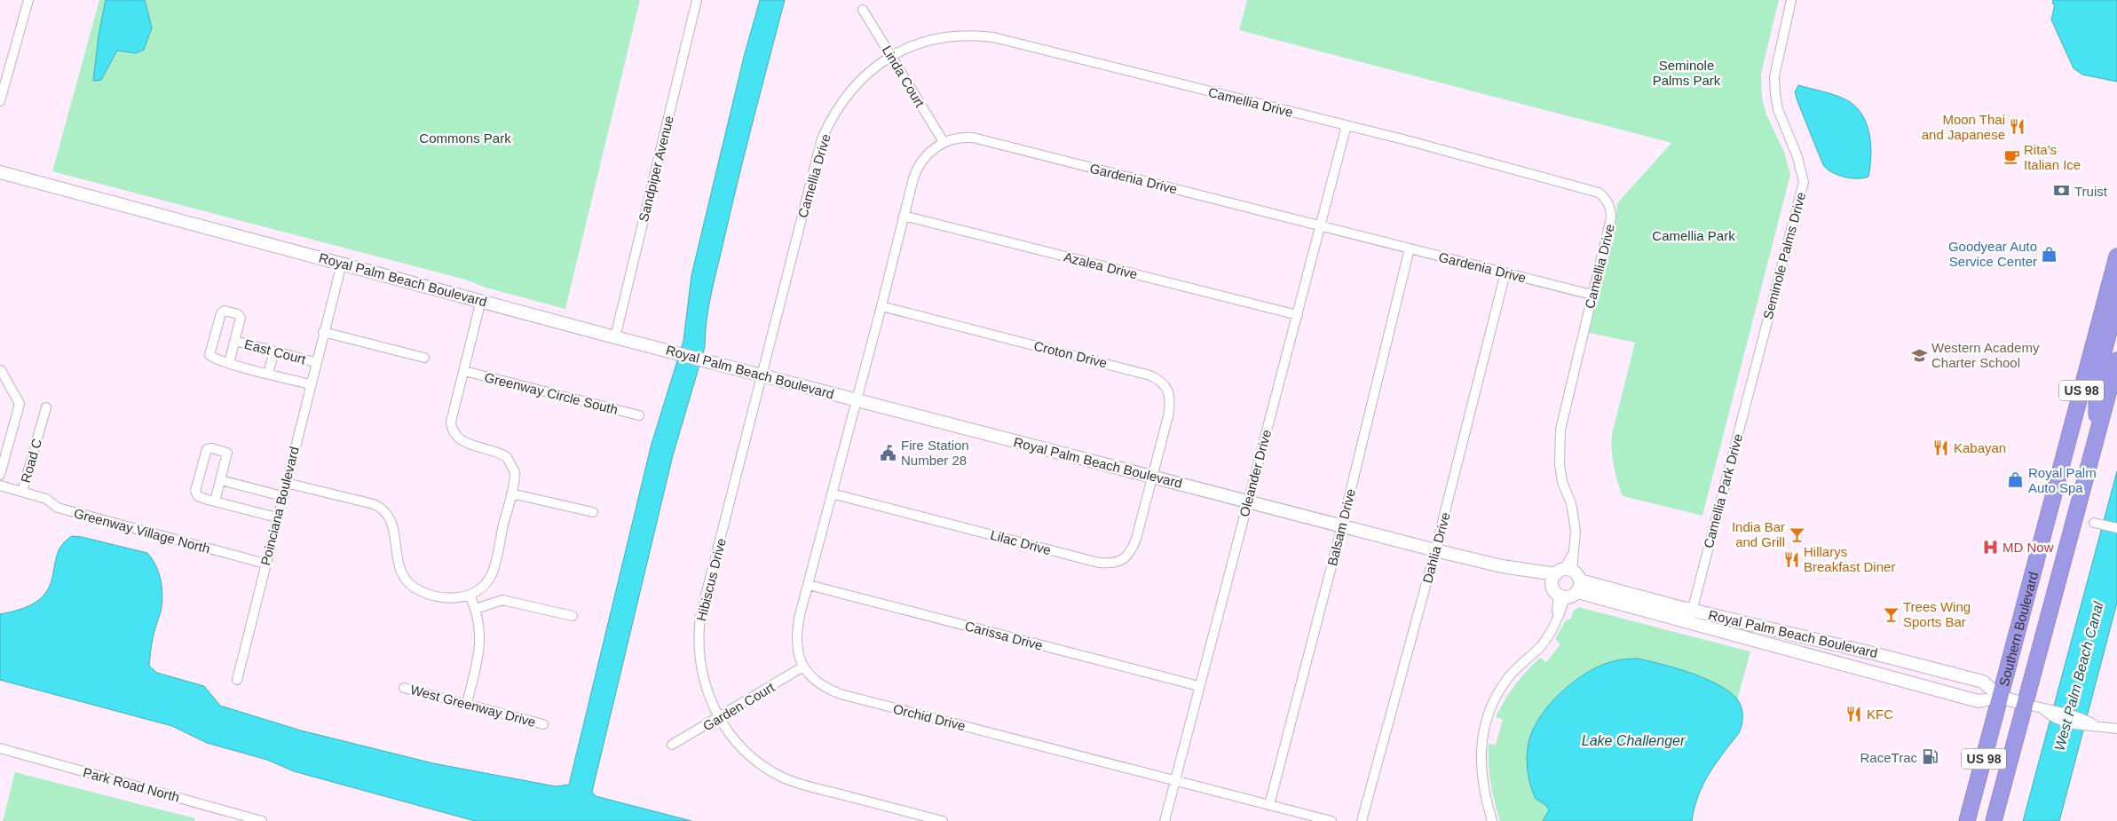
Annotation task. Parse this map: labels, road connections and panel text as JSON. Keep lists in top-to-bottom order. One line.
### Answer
{"streets":{"highway":["US 98","Southern Boulevard"],"street":["Linda Court","Camellia Drive","Sandpiper Avenue","Gardenia Drive","Seminole Palms Drive","Azalea Drive","Royal Palm Beach Boulevard","East Court","Croton Drive","Greenway Circle South","Road C","Oleander Drive","Camellia Park Drive","Poinciana Boulevard","Balsam Drive","Greenway Village North","Lilac Drive","Dahlia Drive","Hibiscus Drive","Carissa Drive","West Greenway Drive","Garden Court","Orchid Drive","Park Road North"]},"crossings":[["Linda Court","Camellia Drive"],["Linda Court","Gardenia Drive"],["Camellia Drive","Gardenia Drive"],["Camellia Drive","Royal Palm Beach Boulevard"],["Camellia Drive","Oleander Drive"],["Camellia Drive","Hibiscus Drive"],["Sandpiper Avenue","Royal Palm Beach Boulevard"],["Gardenia Drive","Azalea Drive"],["Gardenia Drive","Royal Palm Beach Boulevard"],["Gardenia Drive","Croton Drive"],["Gardenia Drive","Oleander Drive"],["Gardenia Drive","Balsam Drive"],["Gardenia Drive","Dahlia Drive"],["Gardenia Drive","Orchid Drive"],["Seminole Palms Drive","Camellia Park Drive"],["Azalea Drive","Oleander Drive"],["Royal Palm Beach Boulevard","Croton Drive"],["Royal Palm Beach Boulevard","Oleander Drive"],["Royal Palm Beach Boulevard","Camellia Park Drive"],["Royal Palm Beach Boulevard","Poinciana Boulevard"],["Royal Palm Beach Boulevard","Balsam Drive"],["Royal Palm Beach Boulevard","Lilac Drive"],["Royal Palm Beach Boulevard","Dahlia Drive"],["Royal Palm Beach Boulevard","Hibiscus Drive"],["Royal Palm Beach Boulevard","Southern Boulevard"],["Royal Palm Beach Boulevard","Orchid Drive"],["East Court","Poinciana Boulevard"],["Croton Drive","Lilac Drive"],["Road C","Greenway Village North"],["Oleander Drive","Carissa Drive"],["Oleander Drive","Orchid Drive"],["Poinciana Boulevard","Greenway Village North"],["Balsam Drive","Orchid Drive"],["Lilac Drive","Orchid Drive"],["Hibiscus Drive","Garden Court"],["Carissa Drive","Orchid Drive"],["Garden Court","Orchid Drive"]],"water":["West Palm Beach Canal","Lake Challenger"],"parks":["Seminole Palms Park","Commons Park","Camellia Park"],"places":{"restaurant":["Moon Thai and Japanese","Kabayan","Hillarys Breakfast Diner","KFC"],"cafe":["Rita's Italian Ice"],"bank":["Truist"],"shop":["Goodyear Auto Service Center","Royal Palm Auto Spa"],"school or university":["Western Academy Charter School"],"public building":["Fire Station Number 28"],"bar":["India Bar and Grill","Trees Wing Sports Bar"],"hospital":["MD Now"],"fuel station":["RaceTrac"]}}
